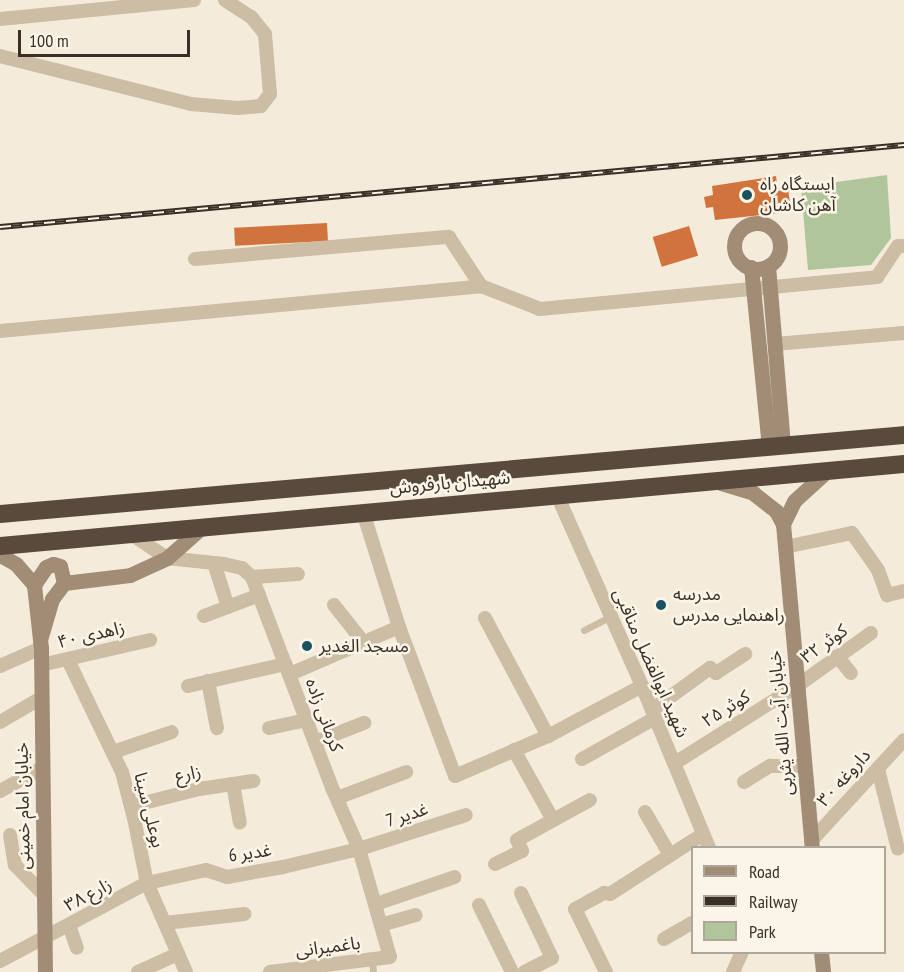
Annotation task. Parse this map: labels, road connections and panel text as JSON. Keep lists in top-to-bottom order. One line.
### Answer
{"streets":{"highway":["شهیدان بارفروش"],"main road":["خیابان آیت الله یثربی","خیابان امام خمینی"],"street":["زاهدی ۴۰","کوثر ۳۲","شهید ابوالفضل مناقبی","کوثر ۲۵","کرمانی زاده","زارع","داروغه ۳۰","بوعلی سینا","غدیر 7","غدیر 6","زارع ۳۸","باغمیرانی"]},"crossings":[["شهیدان بارفروش","شهید ابوالفضل مناقبی"],["زاهدی ۴۰","خیابان امام خمینی"],["زاهدی ۴۰","بوعلی سینا"],["کوثر ۳۲","کوثر ۲۵"],["کوثر ۳۲","خیابان آیت الله یثربی"],["شهید ابوالفضل مناقبی","کوثر ۲۵"],["کوثر ۲۵","خیابان آیت الله یثربی"],["کرمانی زاده","غدیر 7"],["کرمانی زاده","غدیر 6"],["کرمانی زاده","باغمیرانی"],["خیابان آیت الله یثربی","داروغه ۳۰"],["زارع","بوعلی سینا"],["خیابان امام خمینی","زارع ۳۸"],["بوعلی سینا","غدیر 6"],["بوعلی سینا","زارع ۳۸"],["غدیر 7","غدیر 6"],["غدیر 6","زارع ۳۸"]],"places":["ایستگاه راه آهن کاشان","مدرسه راهنمایی مدرس","مسجد الغدیر"],"legend":["Road","Railway","Park"],"scale_bar":"100 m"}
